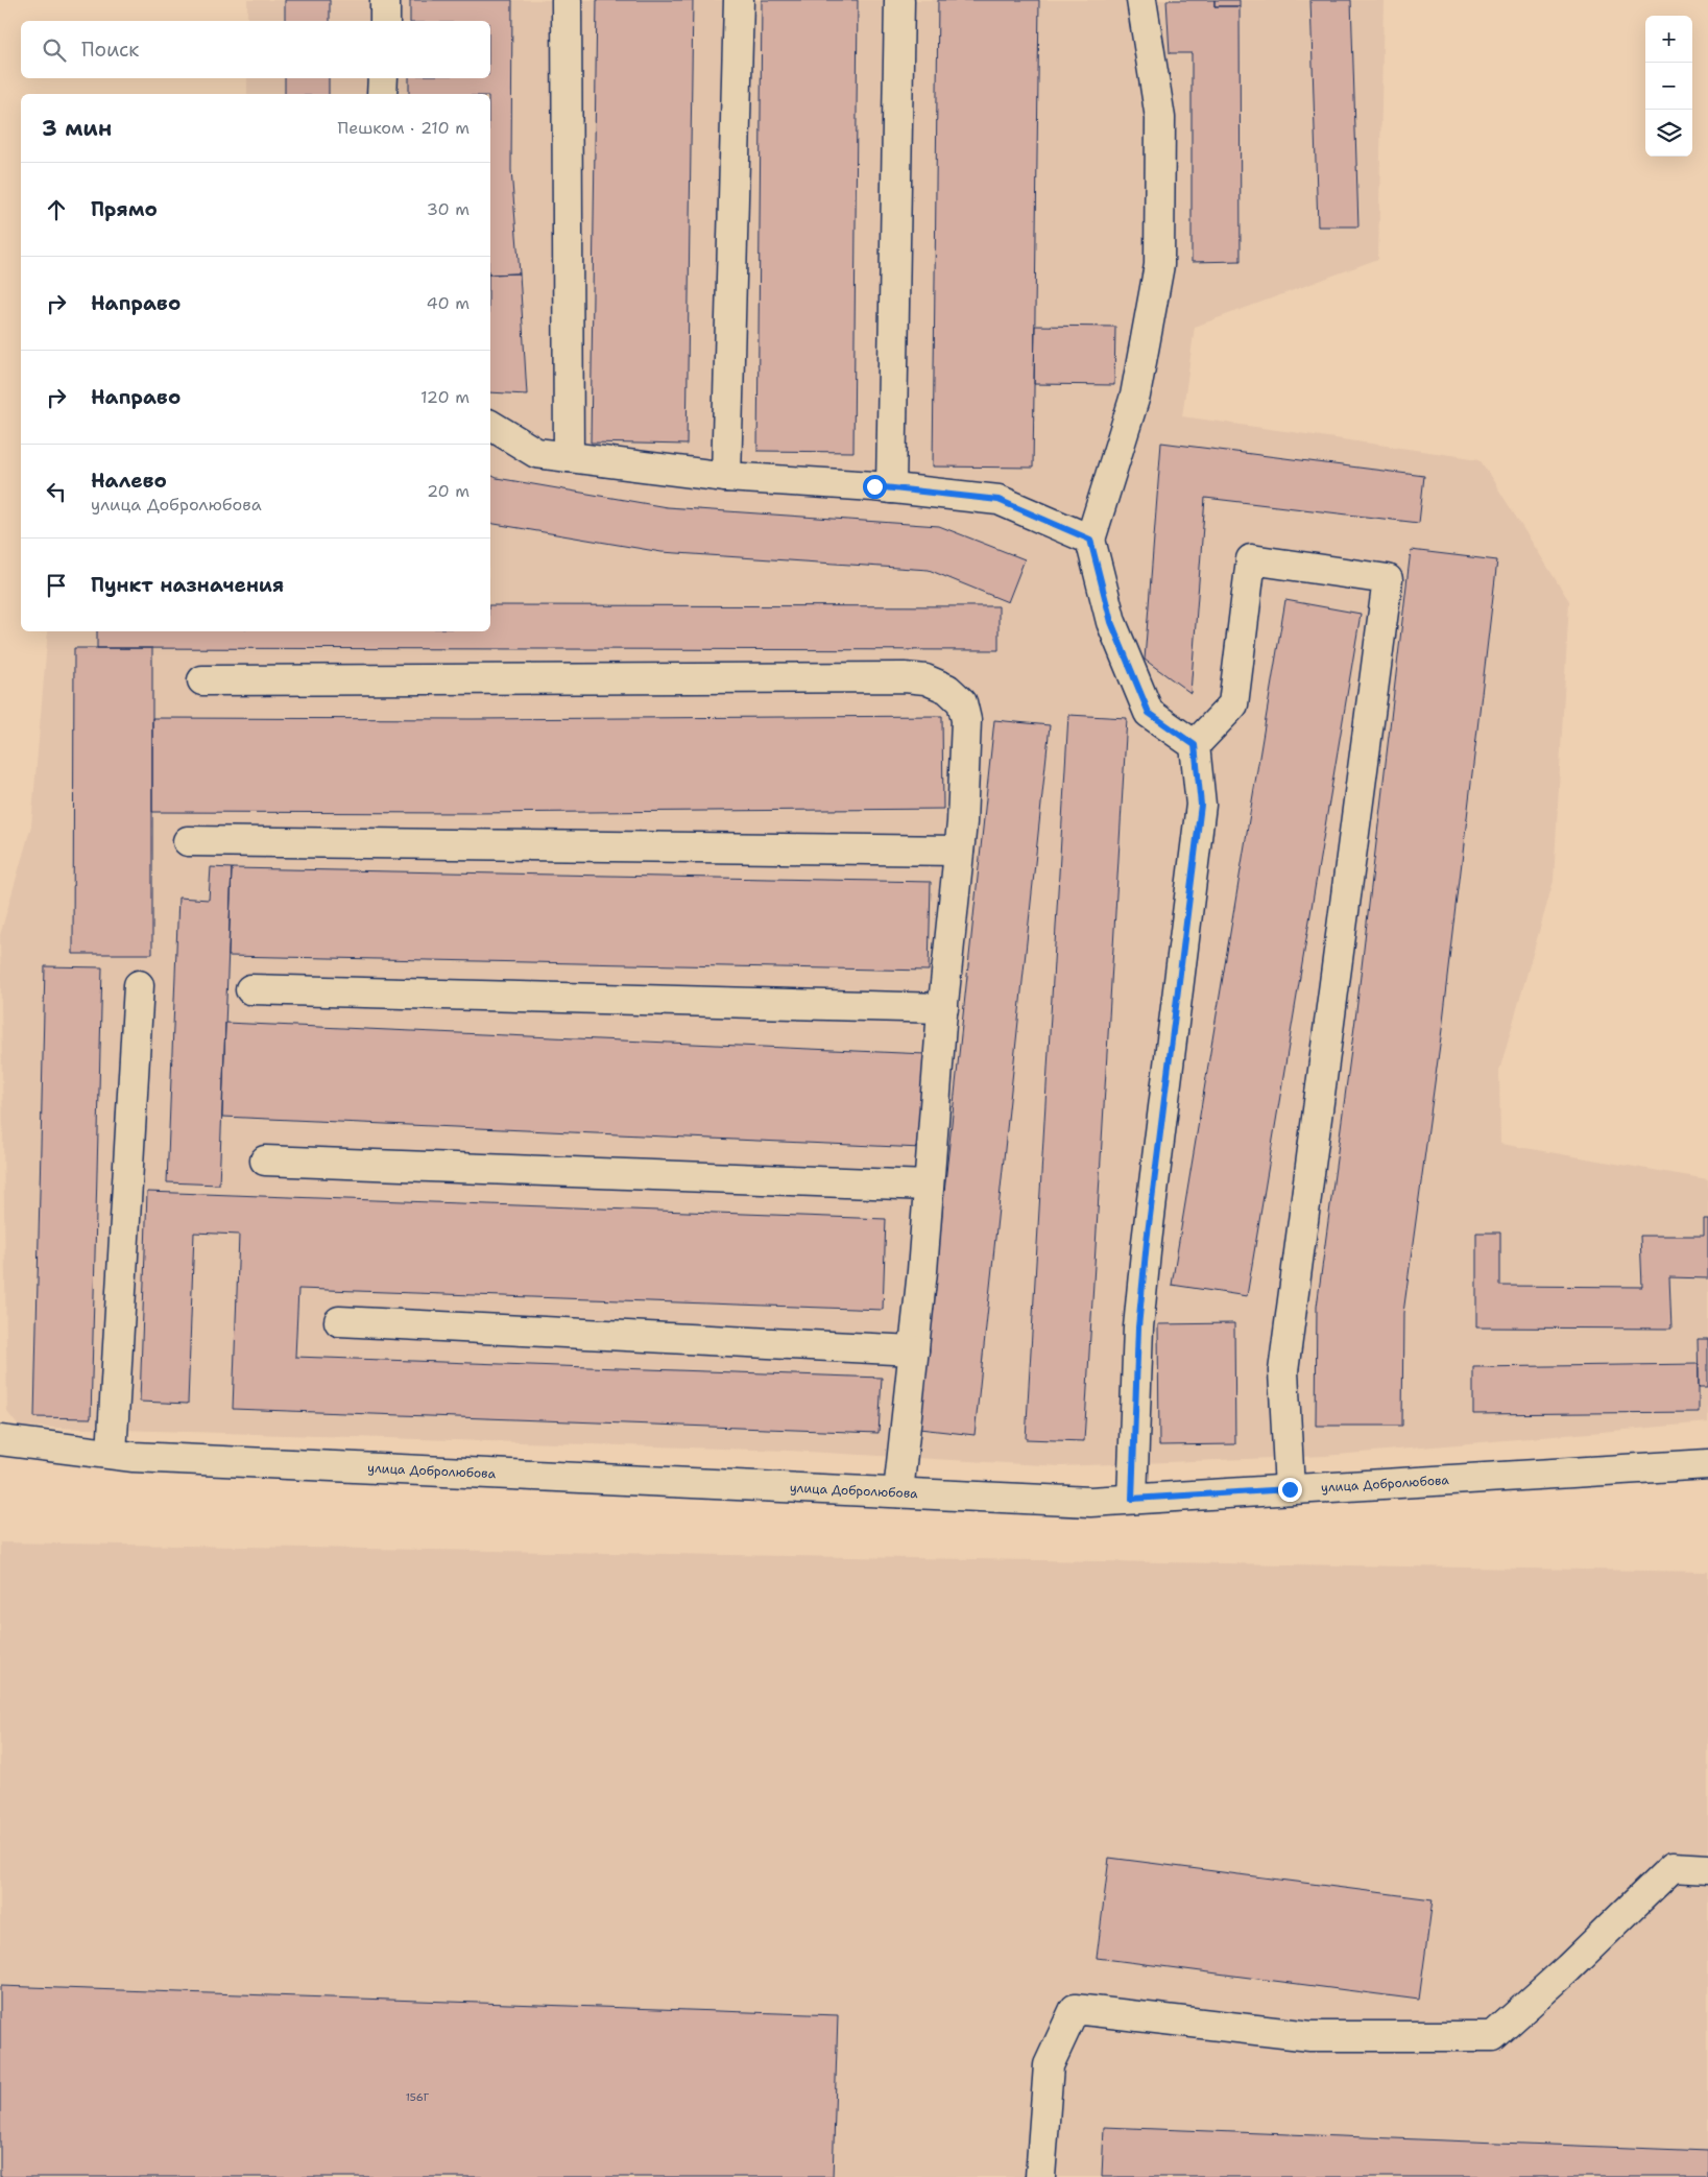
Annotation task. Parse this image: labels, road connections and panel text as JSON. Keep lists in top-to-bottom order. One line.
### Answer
{"streets":{"street":["улица Добролюбова"]},"house_numbers":["156Г"],"page":{"map_buttons":["+","−"],"search":"Поиск","heading":["3 мин","Пешком · 210 m"],"list":[["Прямо","30 m"],["Направо","40 m"],["Направо","120 m"],["Налево","улица Добролюбова","20 m"],"Пункт назначения"]}}
